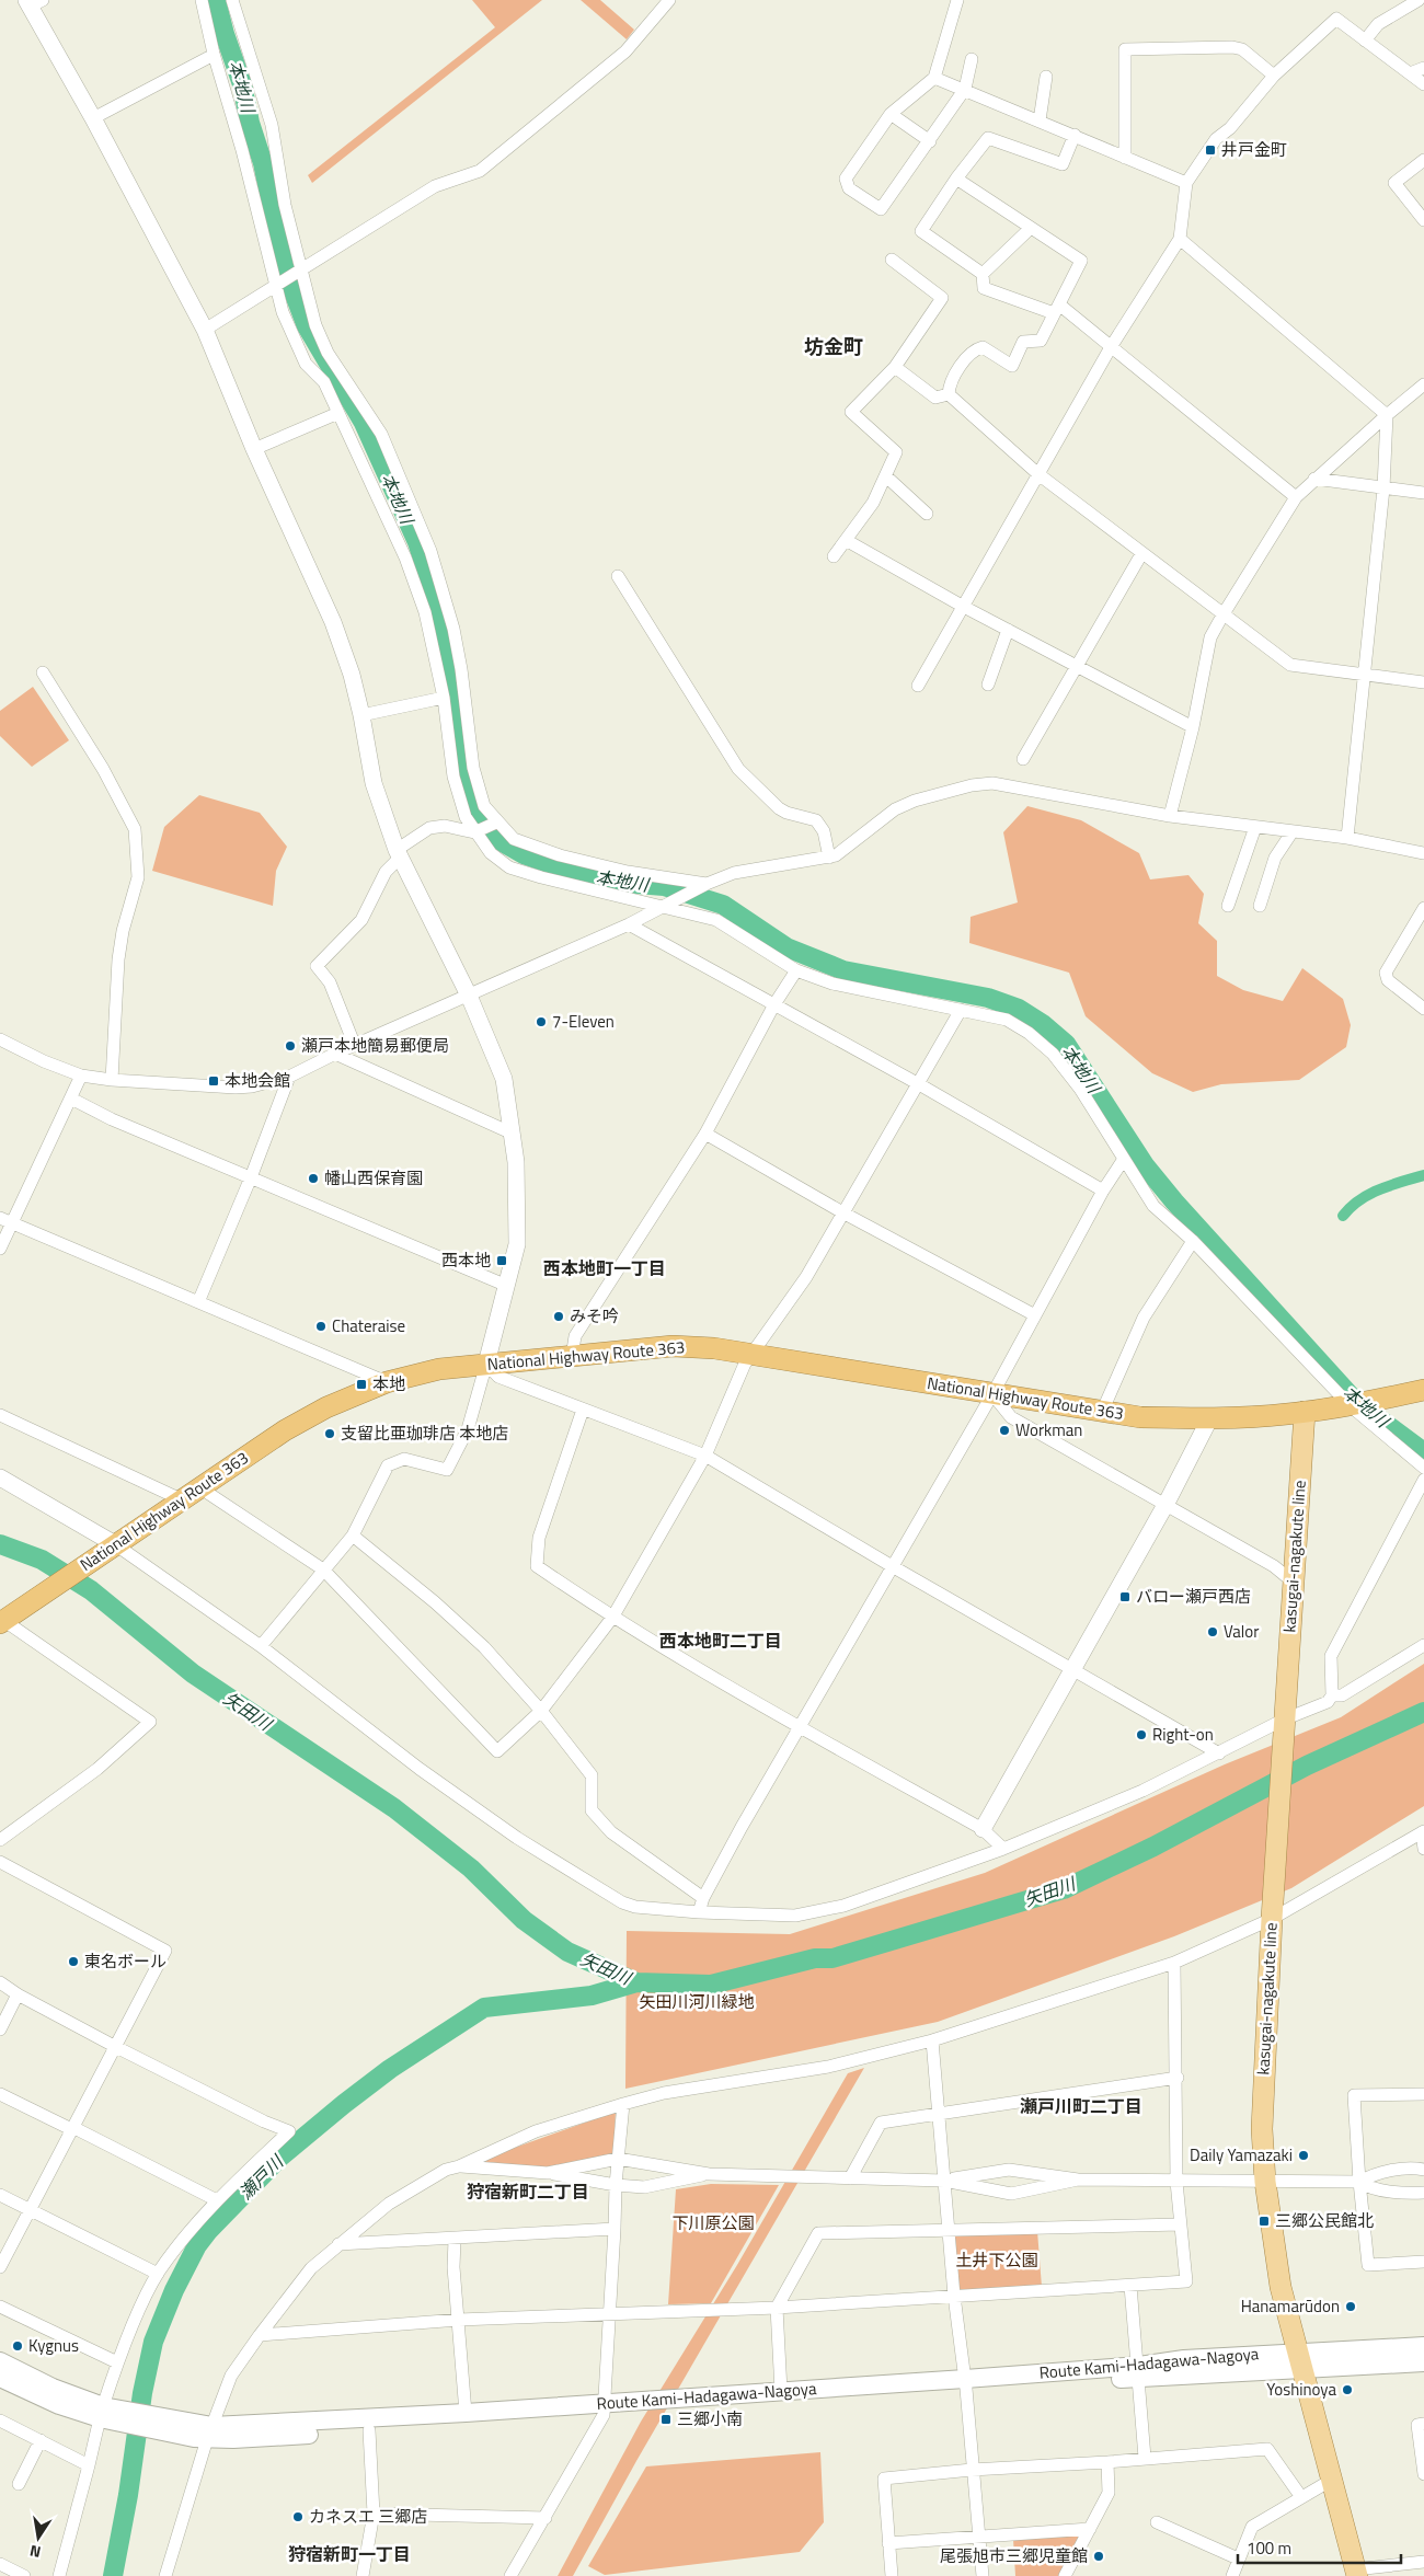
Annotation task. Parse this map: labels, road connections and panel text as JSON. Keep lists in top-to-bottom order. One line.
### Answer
{"streets":{"highway":["National Highway Route 363"],"main road":["kasugai-nagakute line","Route Kami-Hadagawa-Nagoya"]},"crossings":[["National Highway Route 363","kasugai-nagakute line"],["kasugai-nagakute line","Route Kami-Hadagawa-Nagoya"]],"districts":["坊金町","西本地町一丁目","西本地町二丁目","瀬戸川町二丁目","狩宿新町二丁目","狩宿新町一丁目"],"water":["本地川","矢田川","瀬戸川"],"parks":["矢田川河川緑地","下川原公園","土井下公園"],"places":{"transit":["井戸金町","本地会館","西本地","本地","バロー瀬戸西店","三郷公民館北","三郷小南"],"other":["7-Eleven","瀬戸本地簡易郵便局","幡山西保育園","みそ吟","Chateraise","Workman","支留比亜珈琲店 本地店","Valor","Right-on","東名ボール","Daily Yamazaki","Hanamarūdon","Kygnus","Yoshinoya","カネスエ 三郷店","尾張旭市三郷児童館"]},"scale_bar":"100 m","north":"bottom"}
